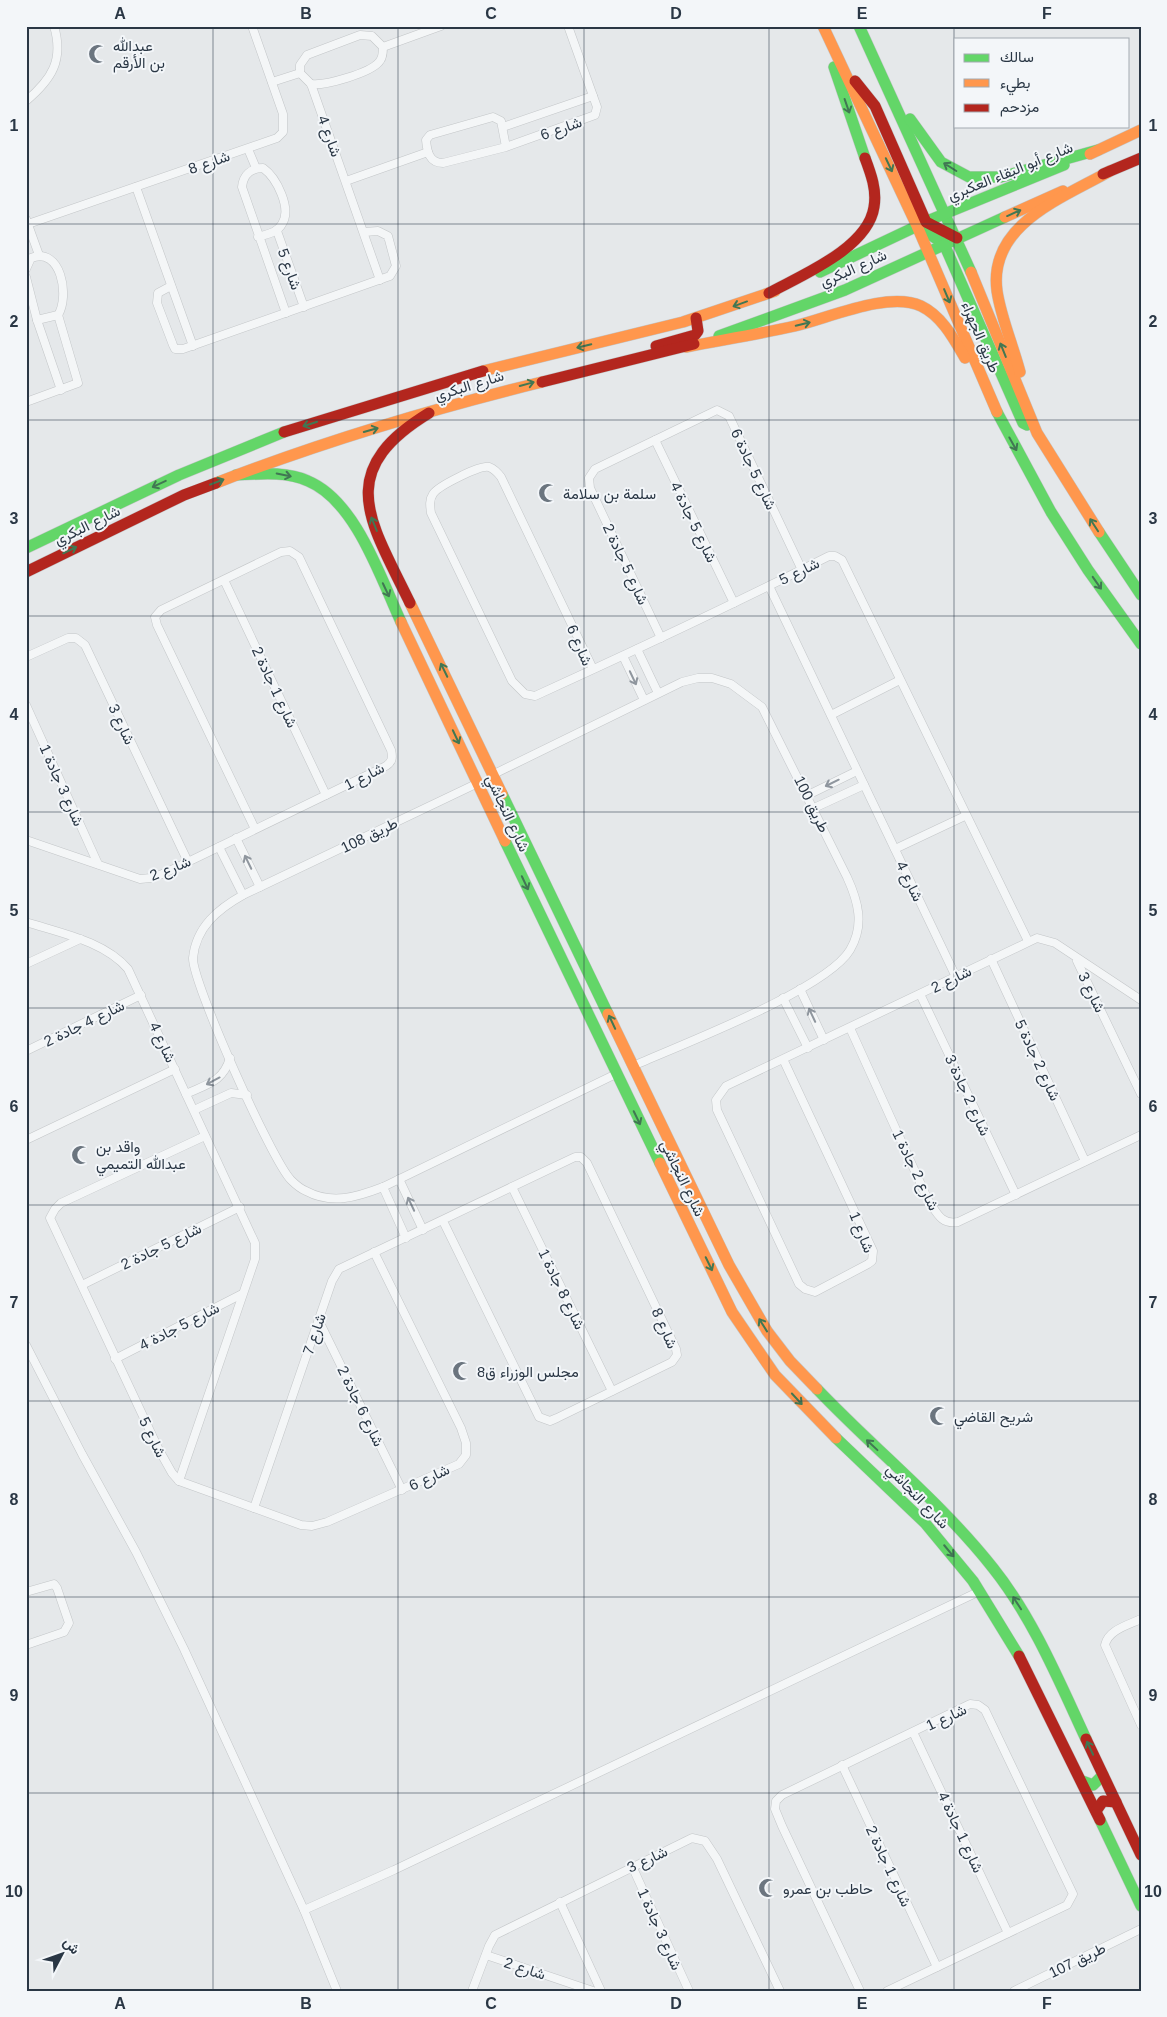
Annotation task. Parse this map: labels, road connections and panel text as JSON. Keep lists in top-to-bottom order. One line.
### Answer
{"streets":{"main road":["شارع أبو البقاء العكبري","شارع البكري","طريق الجهراء","شارع النجاشي"],"street":["شارع 6","شارع 4","شارع 8","شارع 5","شارع 5 جادة 6","شارع 5 جادة 4","شارع 5 جادة 2","شارع 1 جادة 2","شارع 3","شارع 1","شارع 3 جادة 1","طريق 100","طريق 108","شارع 2","شارع 4 جادة 2","شارع 2 جادة 5","شارع 2 جادة 3","شارع 2 جادة 1","شارع 8 جادة 1","شارع 7","شارع 6 جادة 2","شارع 1 جادة 4","طريق 107"]},"crossings":[["شارع 6","شارع 5"],["شارع 6","شارع 7"],["شارع 6","شارع 6 جادة 2"],["شارع 4","شارع 5"],["شارع 4","شارع 2"],["شارع 4","شارع 4 جادة 2"],["شارع 8","شارع 8 جادة 1"],["شارع 8","شارع 7"],["شارع أبو البقاء العكبري","شارع البكري"],["شارع أبو البقاء العكبري","طريق الجهراء"],["شارع البكري","طريق الجهراء"],["شارع البكري","شارع النجاشي"],["شارع 5","شارع 5 جادة 6"],["شارع 5","شارع 5 جادة 4"],["شارع 5","شارع 5 جادة 2"],["شارع 5","شارع 2"],["شارع 5 جادة 6","شارع 5 جادة 4"],["شارع 5 جادة 6","شارع 5 جادة 2"],["شارع 5 جادة 4","شارع 5 جادة 2"],["شارع 1 جادة 2","شارع 1"],["شارع 3","شارع 3 جادة 1"],["شارع 3","شارع 2"],["شارع 1","شارع 2"],["شارع 1","شارع 1 جادة 4"],["شارع 3 جادة 1","شارع 2"],["طريق 100","شارع النجاشي"],["شارع النجاشي","طريق 108"],["شارع 2","شارع 2 جادة 5"],["شارع 2","شارع 2 جادة 3"],["شارع 2","شارع 2 جادة 1"],["شارع 2 جادة 5","شارع 2 جادة 1"],["شارع 2 جادة 3","شارع 2 جادة 1"],["شارع 7","شارع 6 جادة 2"]],"places":{"mosque":["عبدالله بن الأرقم","سلمة بن سلامة","واقد بن عبدالله التميمي","مجلس الوزراء ق8","شريح القاضي","حاطب بن عمرو"]},"legend":["سالك","بطيء","مزدحم"],"north":"top right","grid":{"columns":["A","B","C","D","E","F"],"rows":["1","2","3","4","5","6","7","8","9","10"]}}
